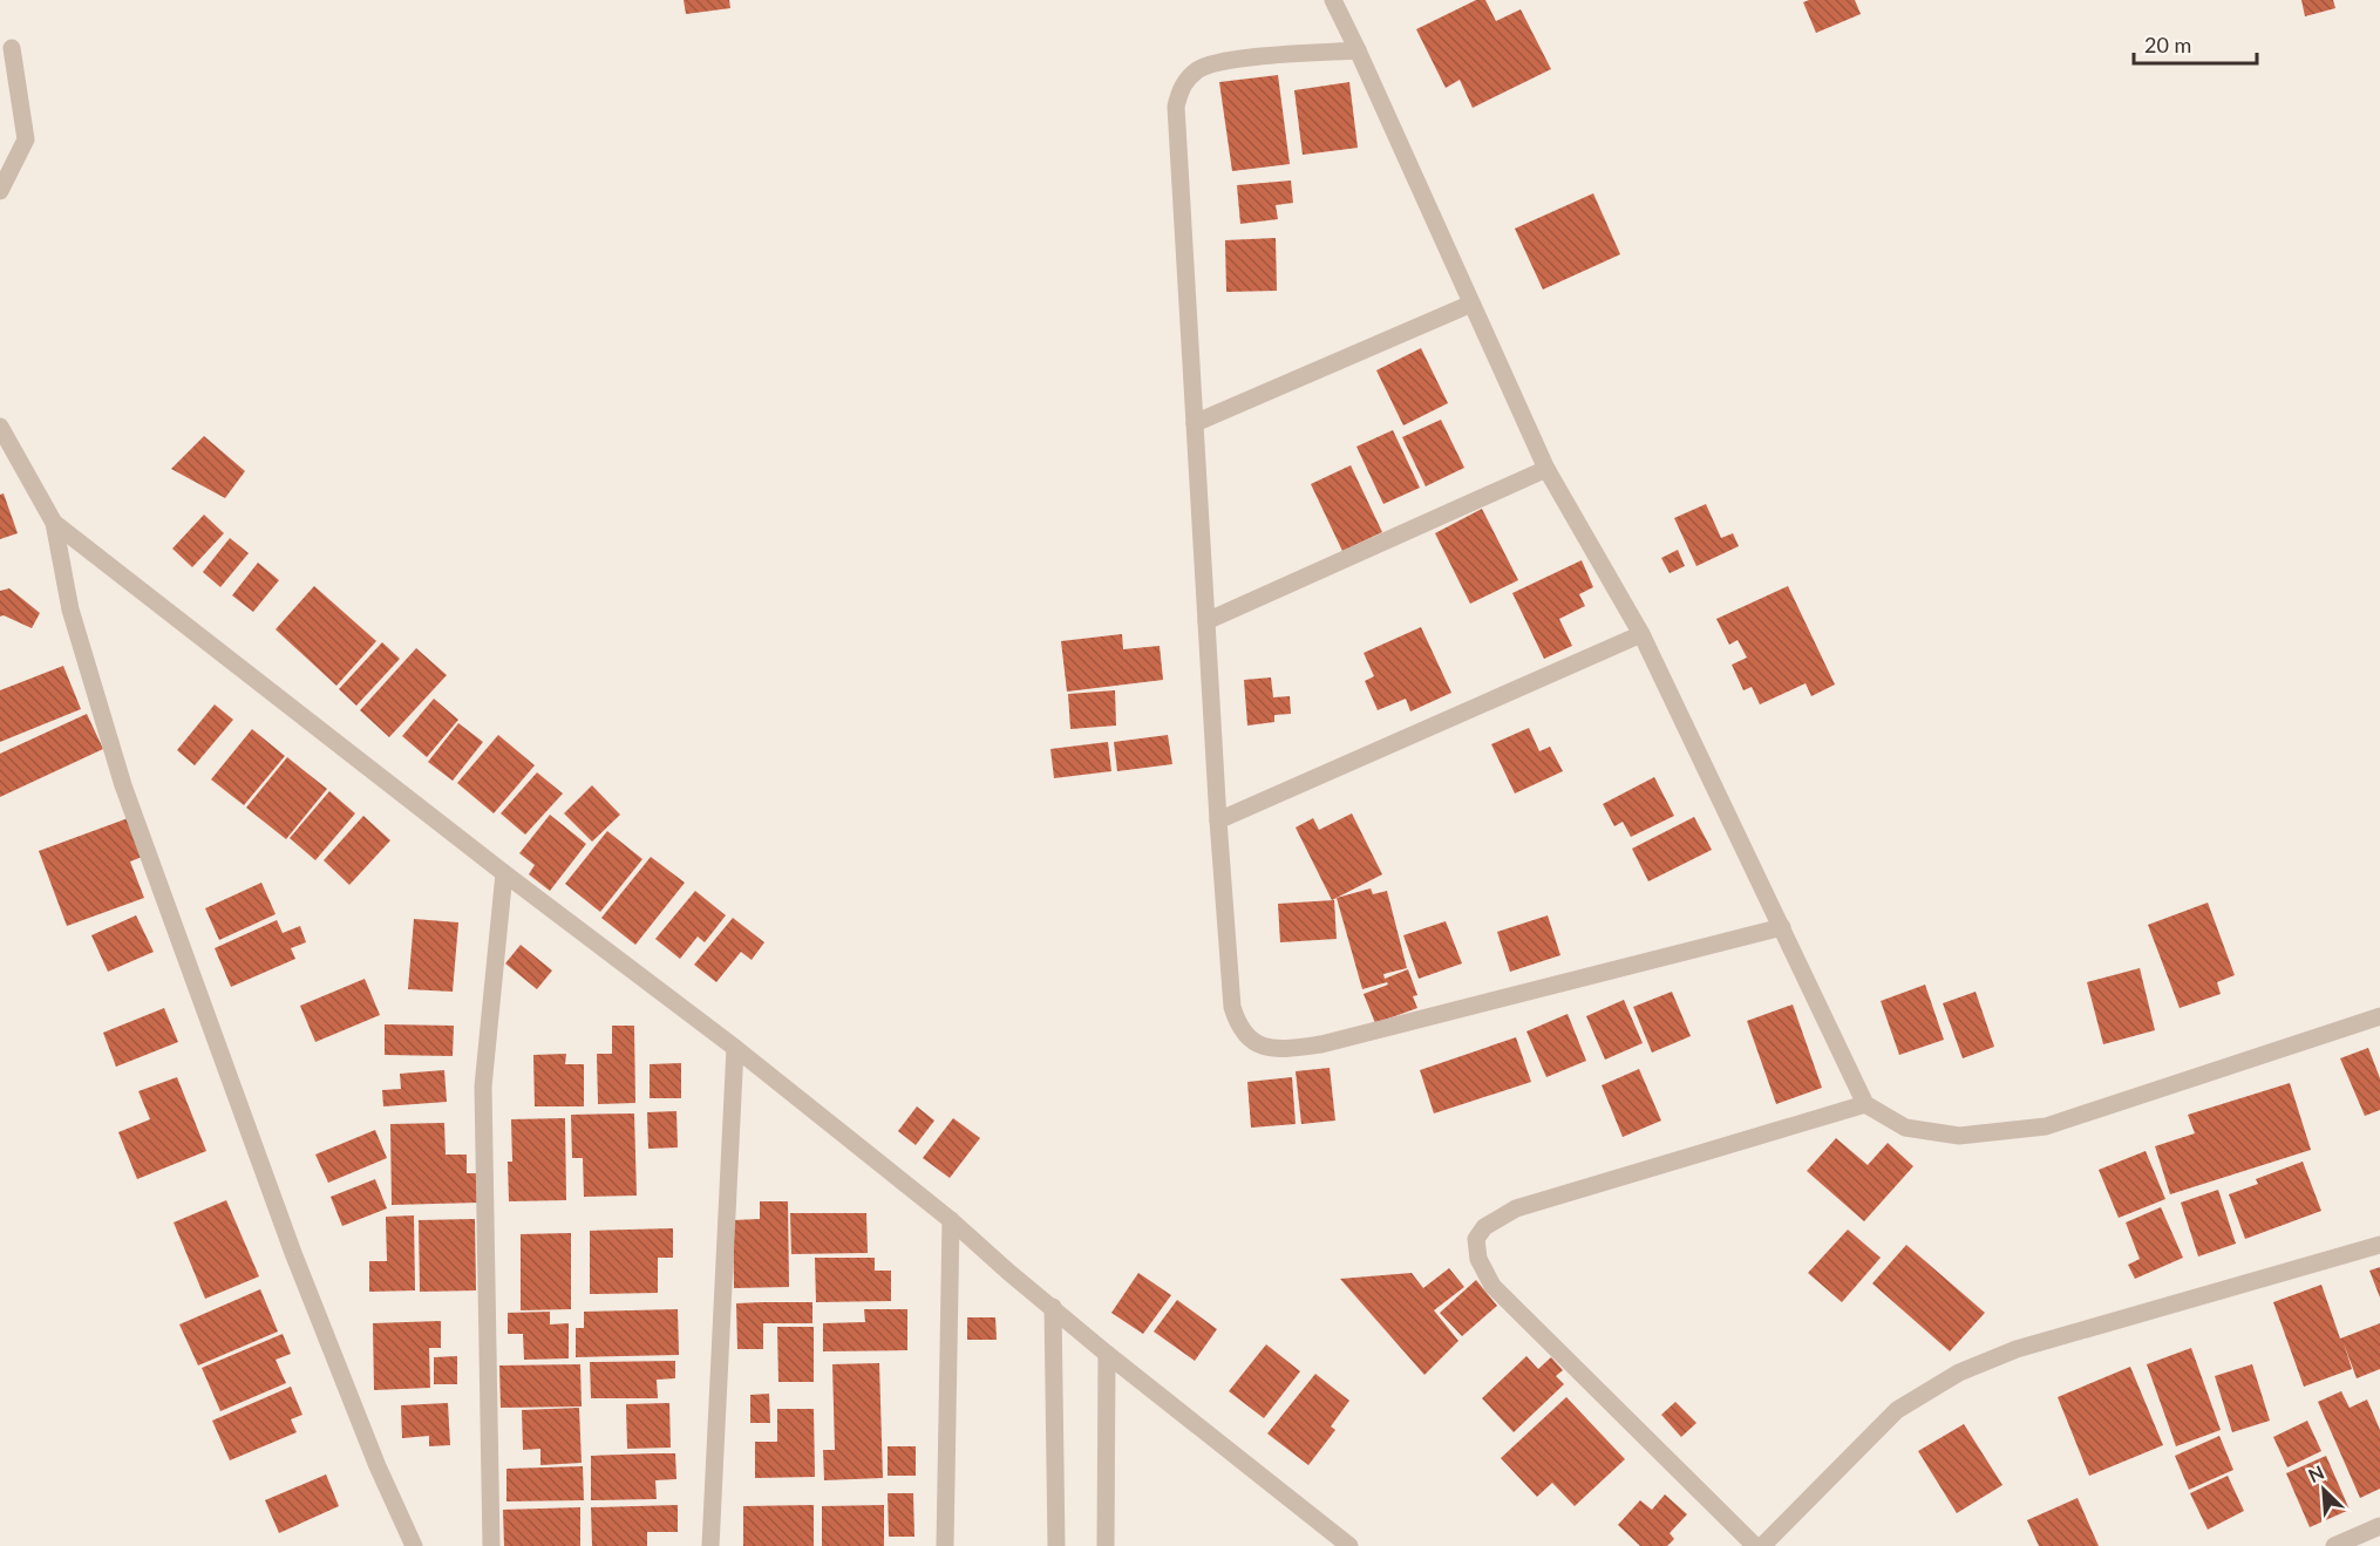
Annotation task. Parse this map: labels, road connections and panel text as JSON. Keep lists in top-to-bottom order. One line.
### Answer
{"scale_bar":"20 m","north":"top left"}
